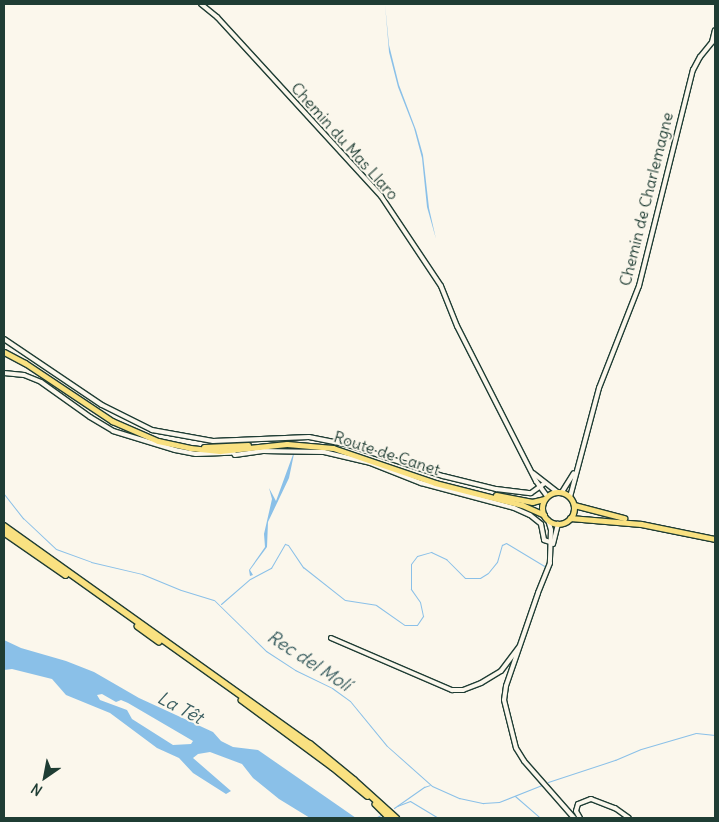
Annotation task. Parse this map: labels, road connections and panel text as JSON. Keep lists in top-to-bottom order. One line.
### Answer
{"streets":{"main road":["Route de Canet"],"street":["Chemin du Mas Llaro","Chemin de Charlemagne"]},"crossings":[["Chemin du Mas Llaro","Chemin de Charlemagne"],["Chemin du Mas Llaro","Route de Canet"],["Chemin de Charlemagne","Route de Canet"]],"water":["Rec del Molí","La Têt"],"north":"bottom left"}
